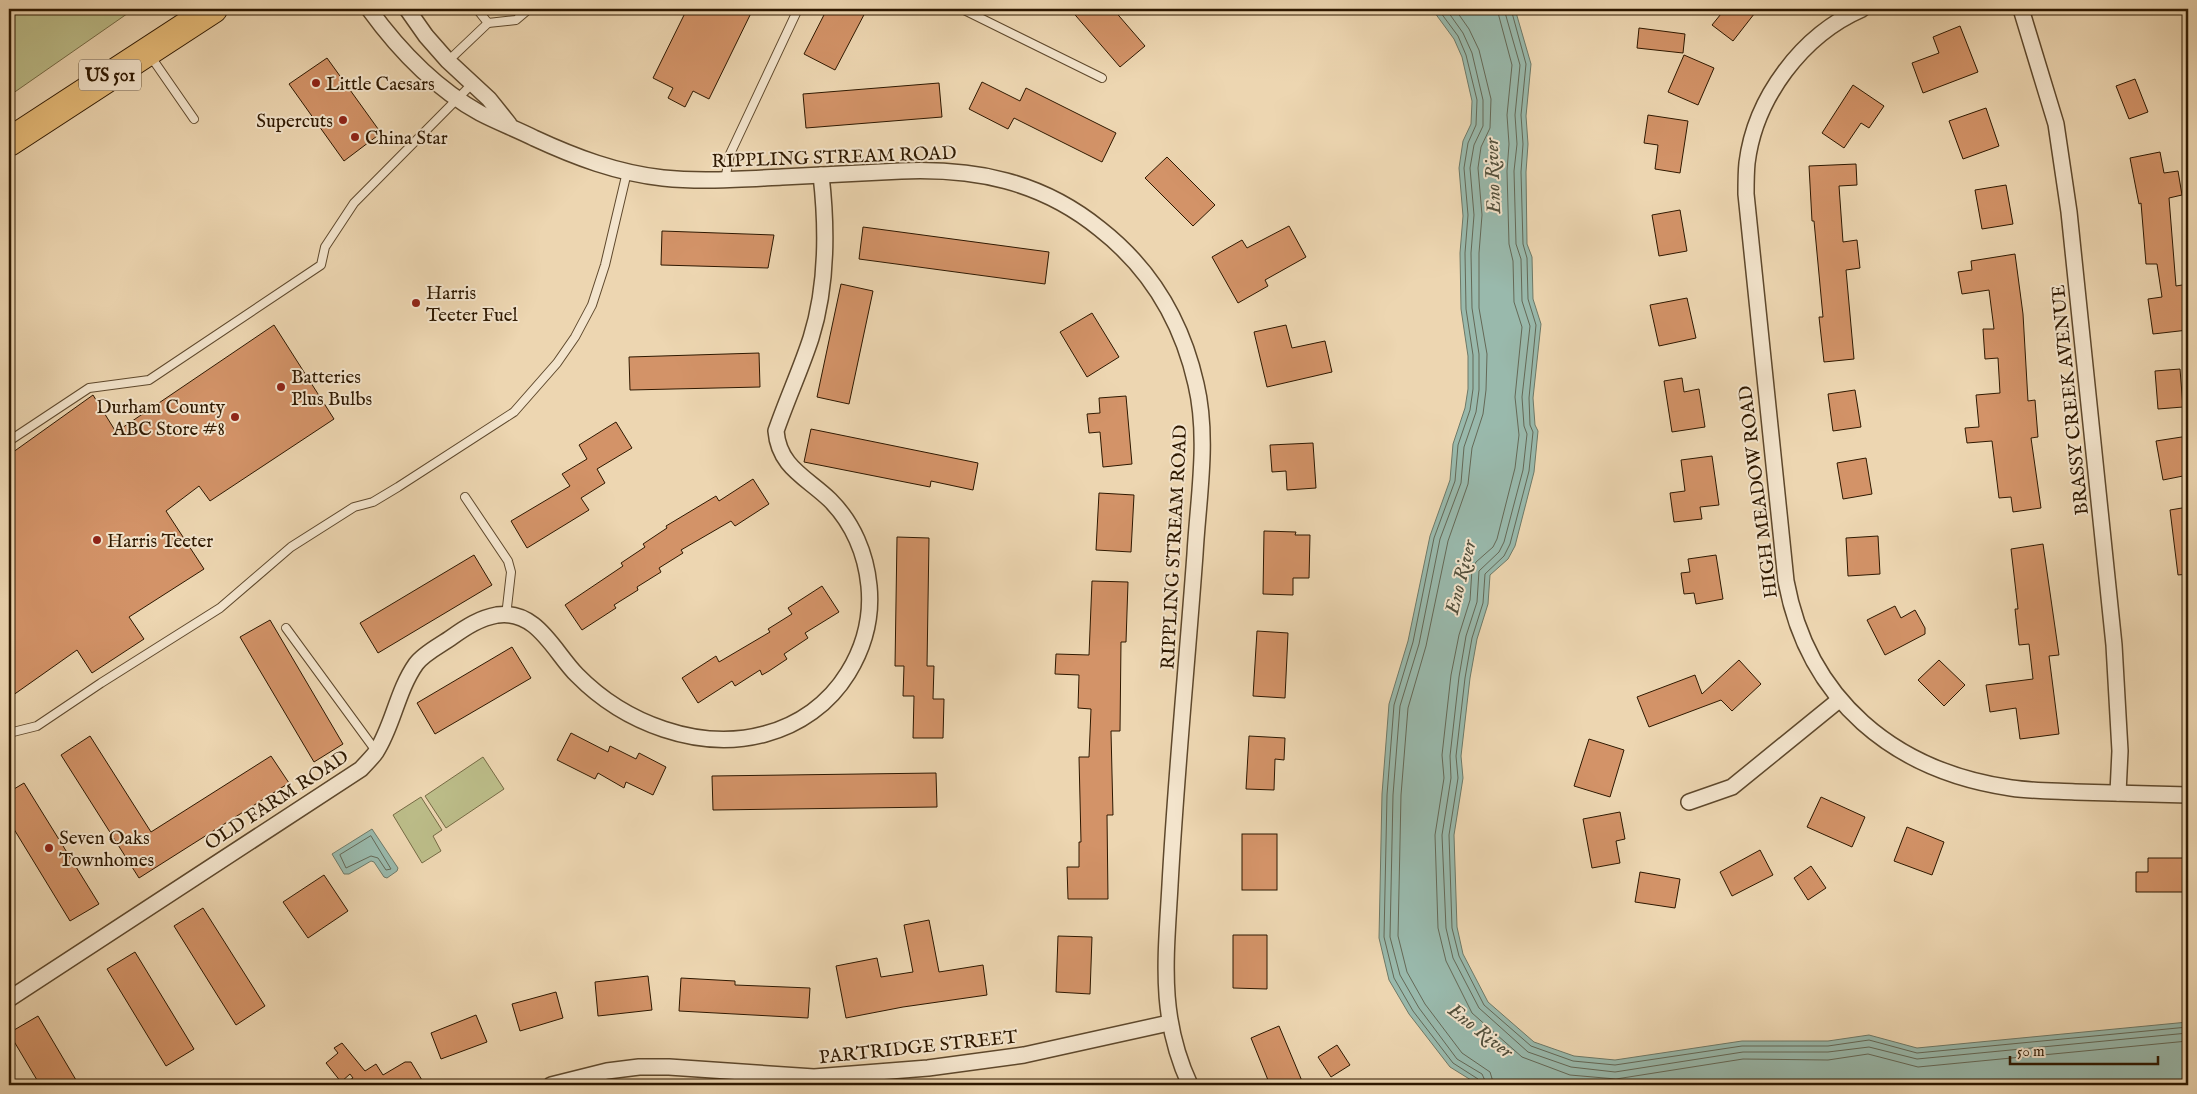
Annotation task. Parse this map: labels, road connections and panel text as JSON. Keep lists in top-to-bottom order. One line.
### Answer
{"streets":{"highway":["US 501"],"street":["RIPPLING STREAM ROAD","BRASSY CREEK AVENUE","HIGH MEADOW ROAD","OLD FARM ROAD","PARTRIDGE STREET"]},"crossings":[["RIPPLING STREAM ROAD","OLD FARM ROAD"],["RIPPLING STREAM ROAD","PARTRIDGE STREET"],["BRASSY CREEK AVENUE","HIGH MEADOW ROAD"]],"water":["Eno River"],"places":["Little Caesars","Supercuts","China Star","Harris Teeter Fuel","Batteries Plus Bulbs","Durham County ABC Store #8","Harris Teeter","Seven Oaks Townhomes"],"scale_bar":"50 m"}
